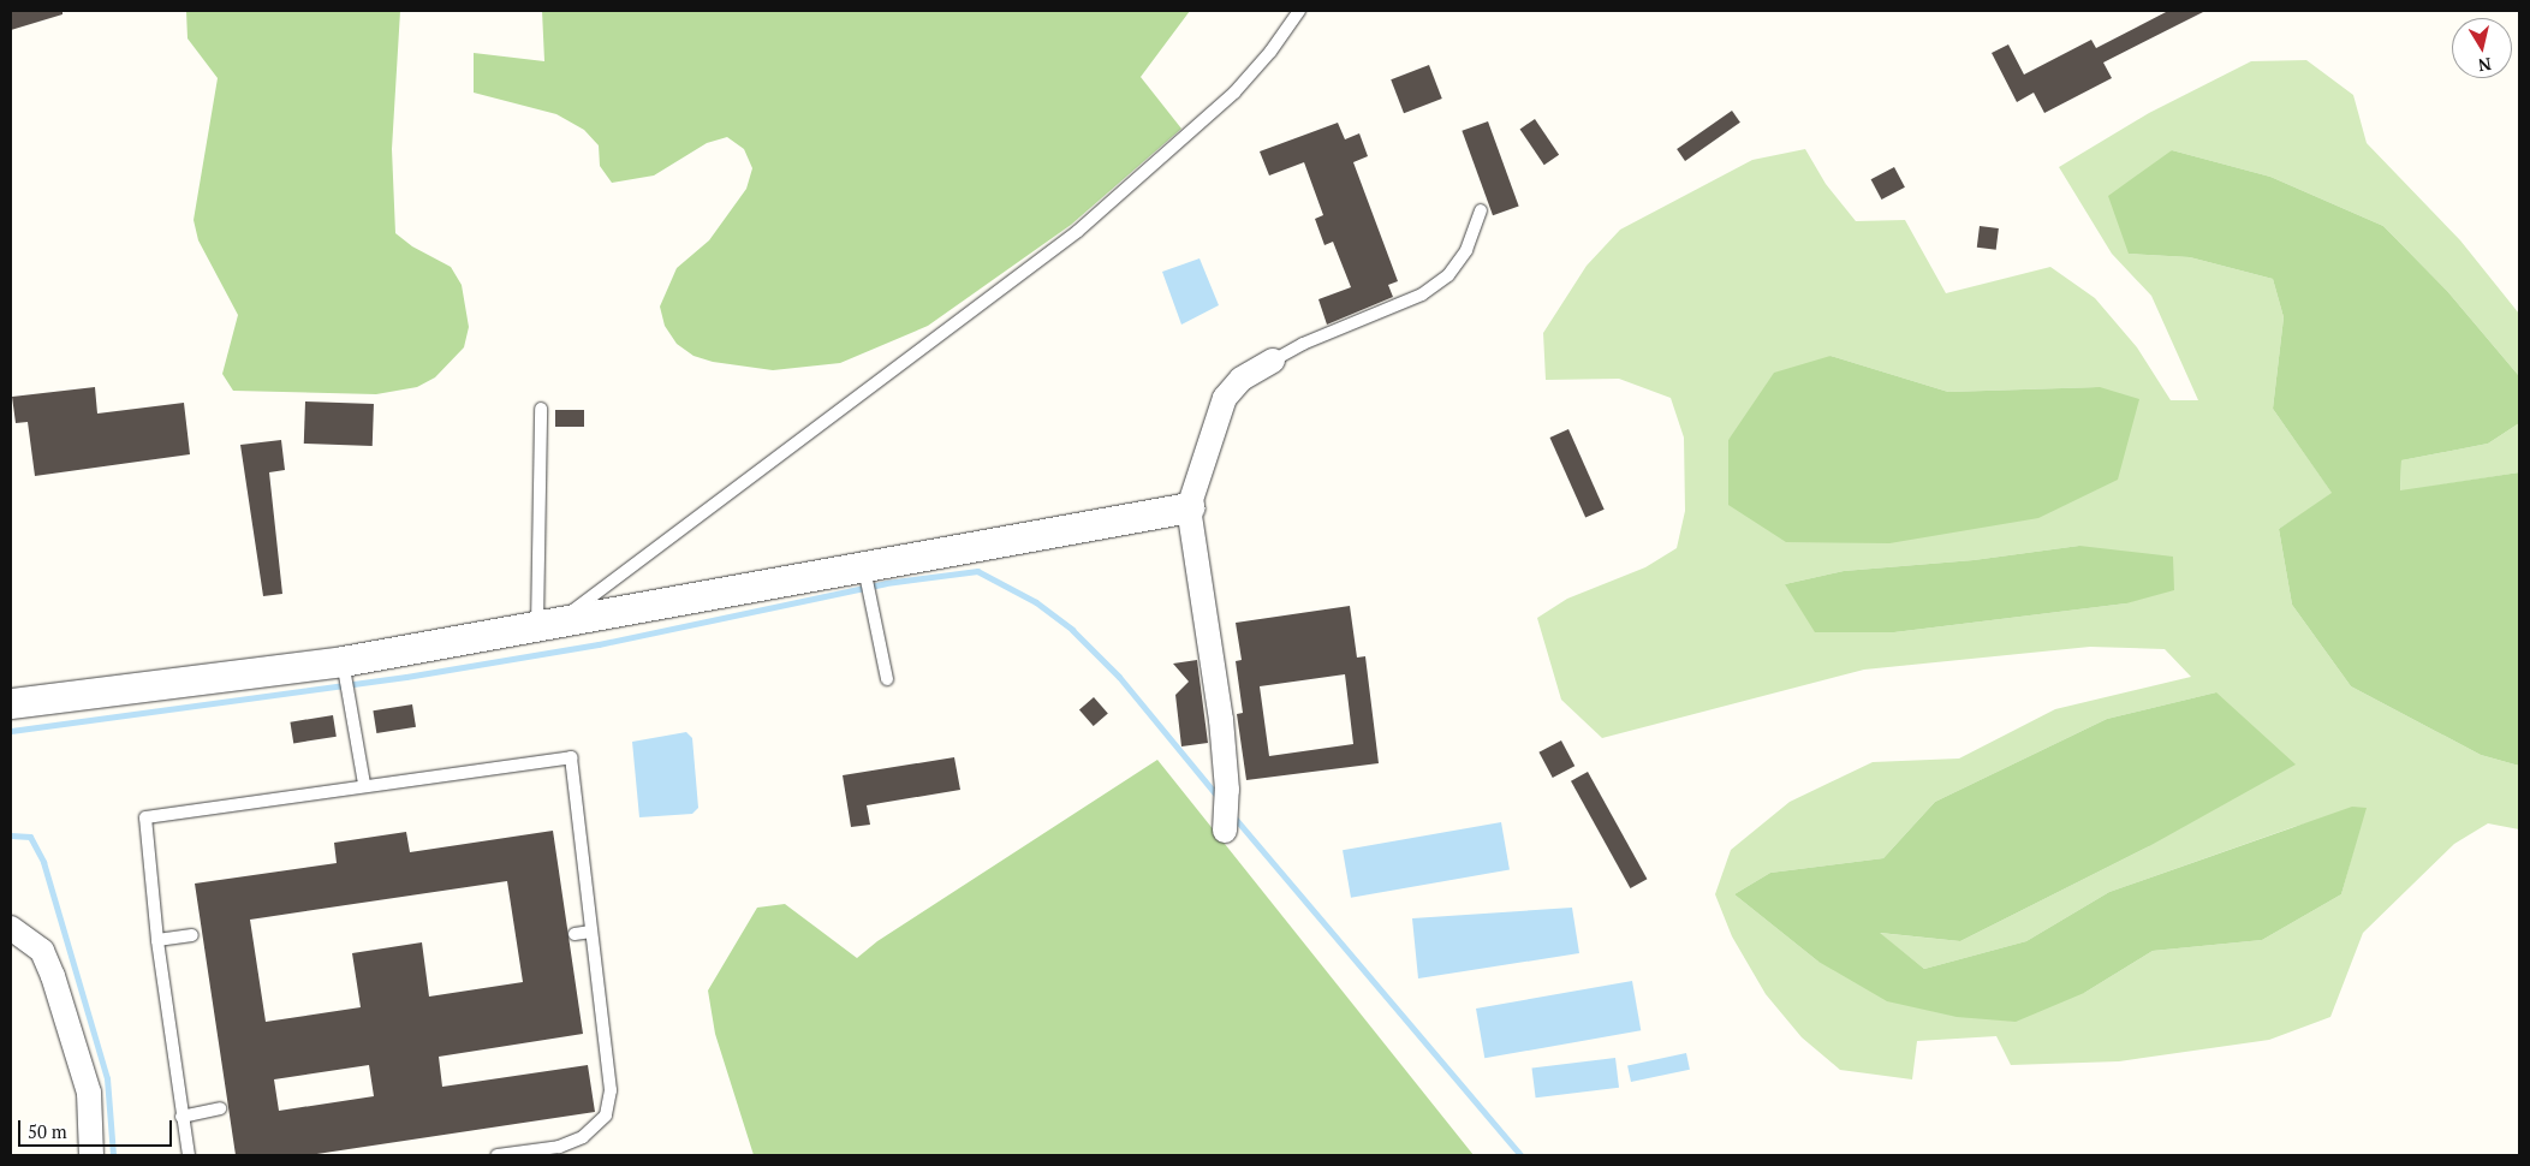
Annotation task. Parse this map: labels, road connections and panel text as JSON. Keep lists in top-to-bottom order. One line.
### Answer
{"scale_bar":"50 m","north":"bottom"}
